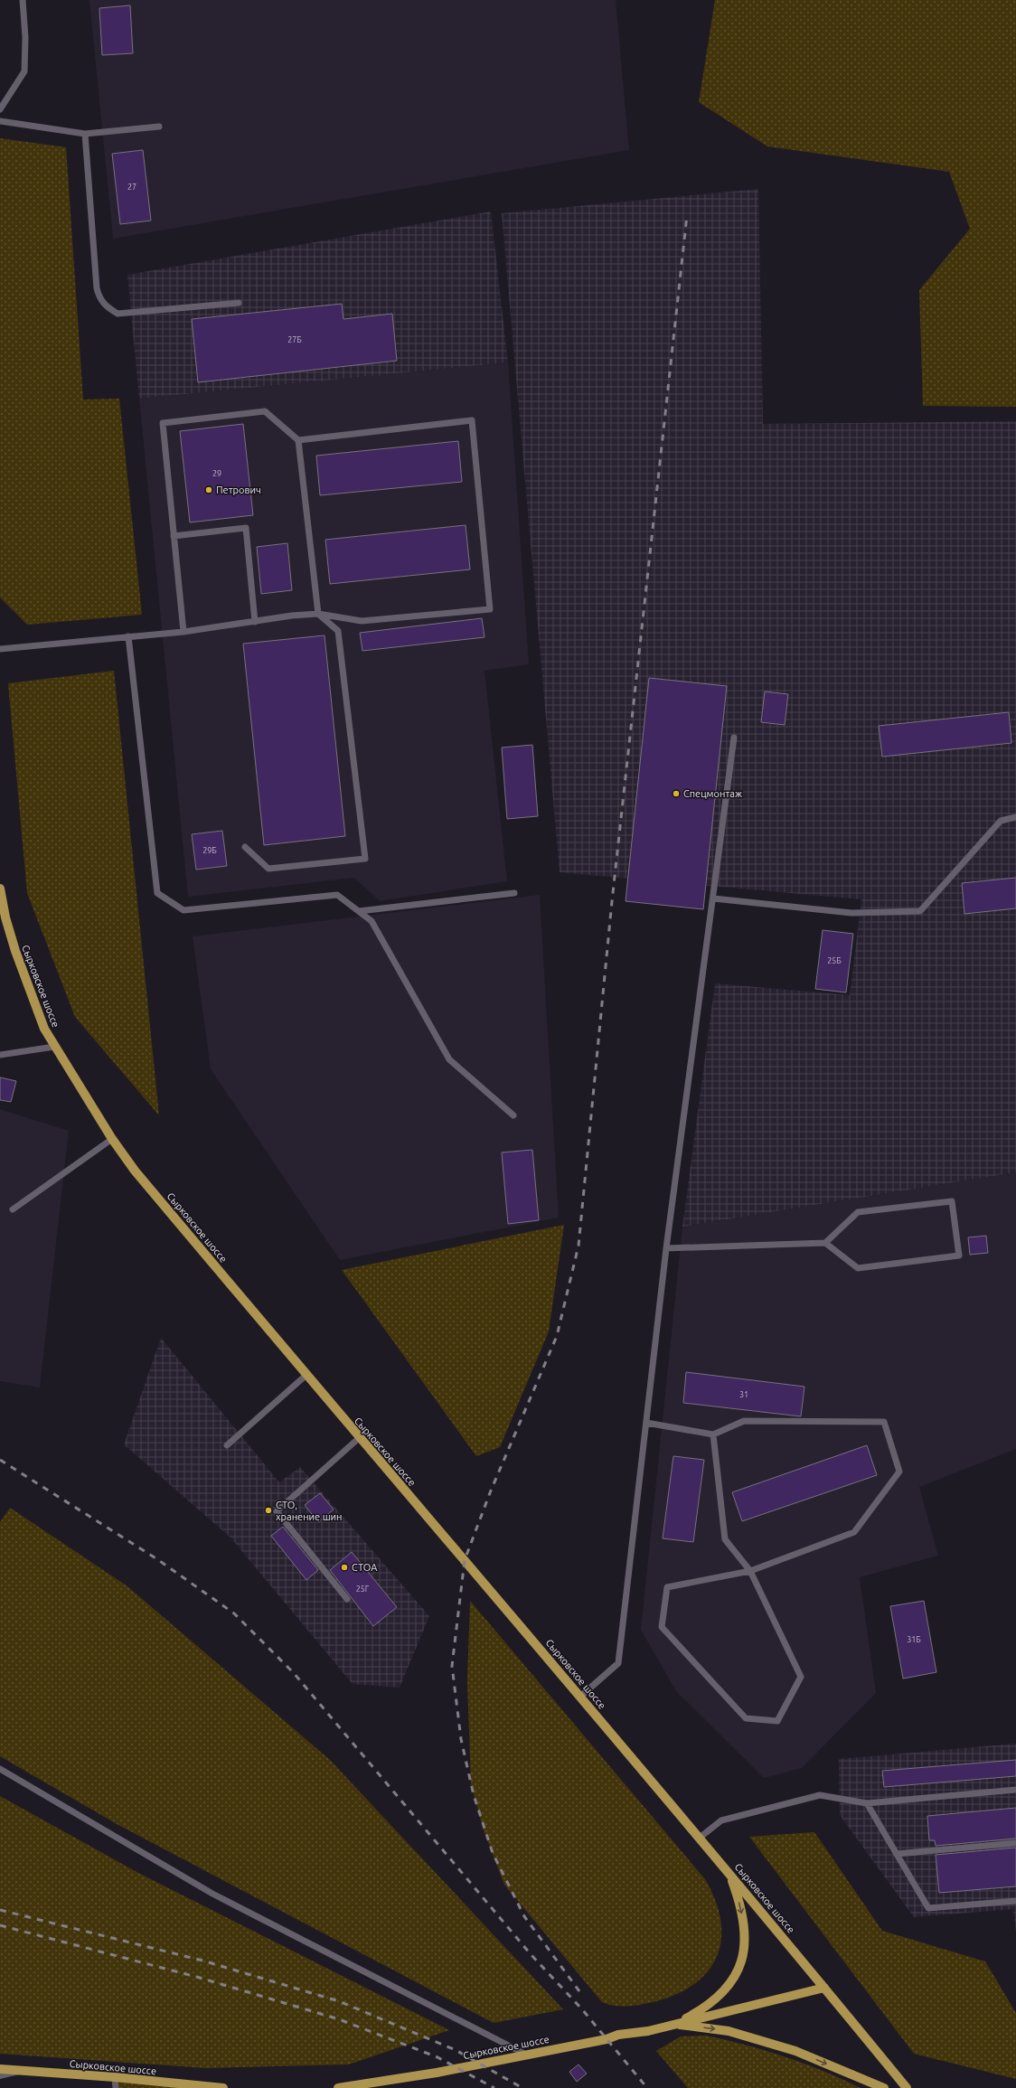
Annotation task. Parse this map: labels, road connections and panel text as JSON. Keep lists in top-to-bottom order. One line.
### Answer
{"streets":{"main road":["Сырковское шоссе"]},"places":["Петрович","Спецмонтаж","СТО, хранение шин","СТОА"],"house_numbers":["27","27Б","29","29Б","25Б","31","25Г","31Б"]}
